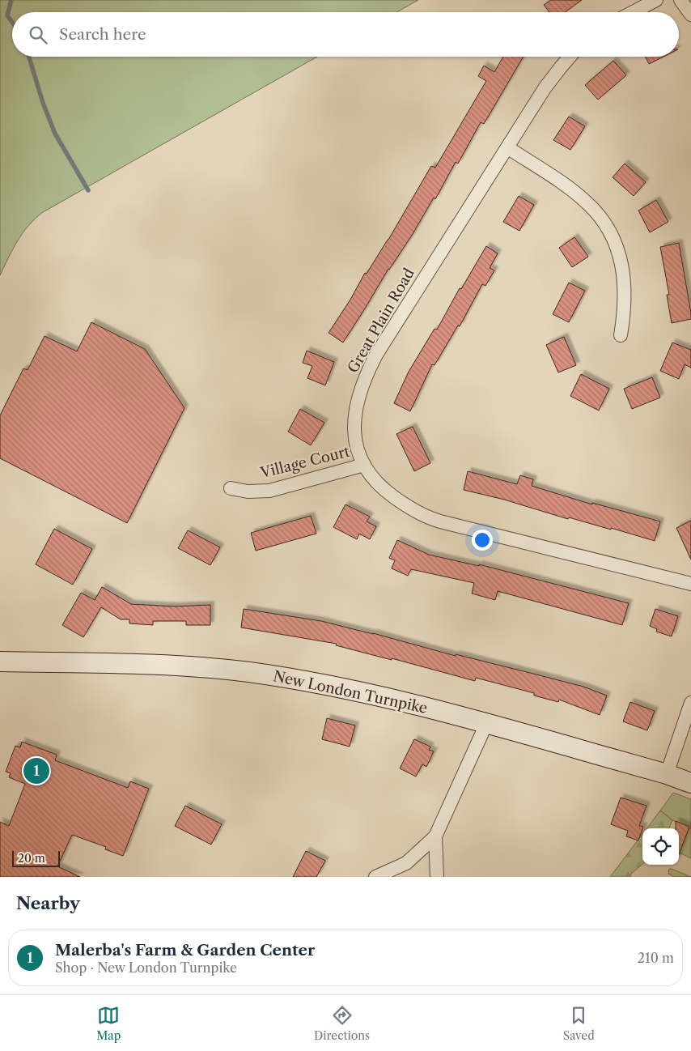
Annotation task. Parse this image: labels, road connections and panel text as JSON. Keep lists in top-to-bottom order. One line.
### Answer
{"streets":{"main road":["New London Turnpike"],"street":["Great Plain Road","Village Court"]},"crossings":[["Great Plain Road","Village Court"]],"scale_bar":"20 m","page":{"search":"Search here","pins":"1","scale":"20 m","heading":"Nearby","list":[{"mark":"1","name":"Malerba's Farm & Garden Center","note":"Shop · New London Turnpike","value":"210 m"}],"nav":["Map","Directions","Saved"]}}
